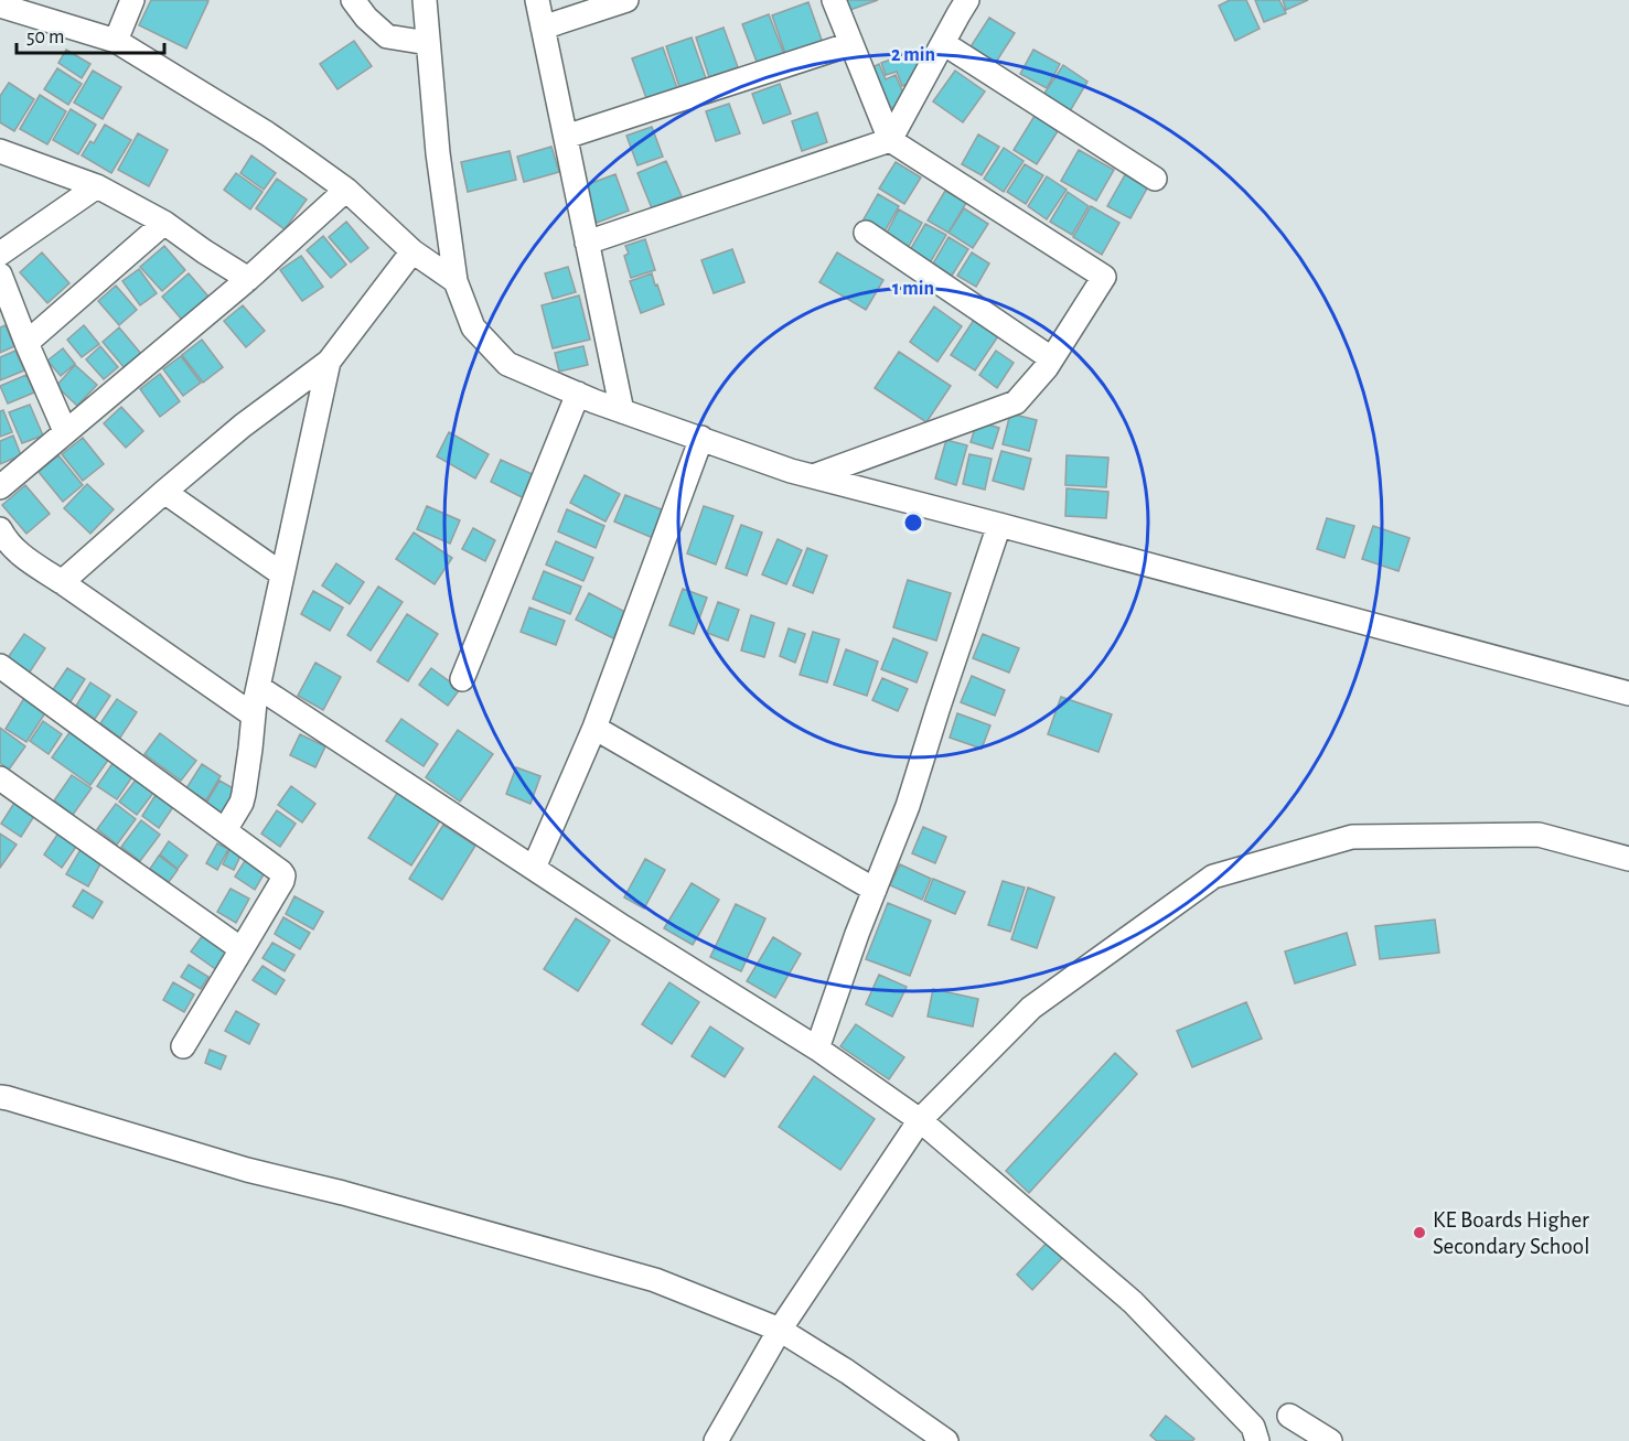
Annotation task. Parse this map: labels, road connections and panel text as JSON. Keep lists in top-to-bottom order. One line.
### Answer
{"places":["KE Boards Higher Secondary School"],"scale_bar":"50 m","rings":["2 min","1 min"]}
